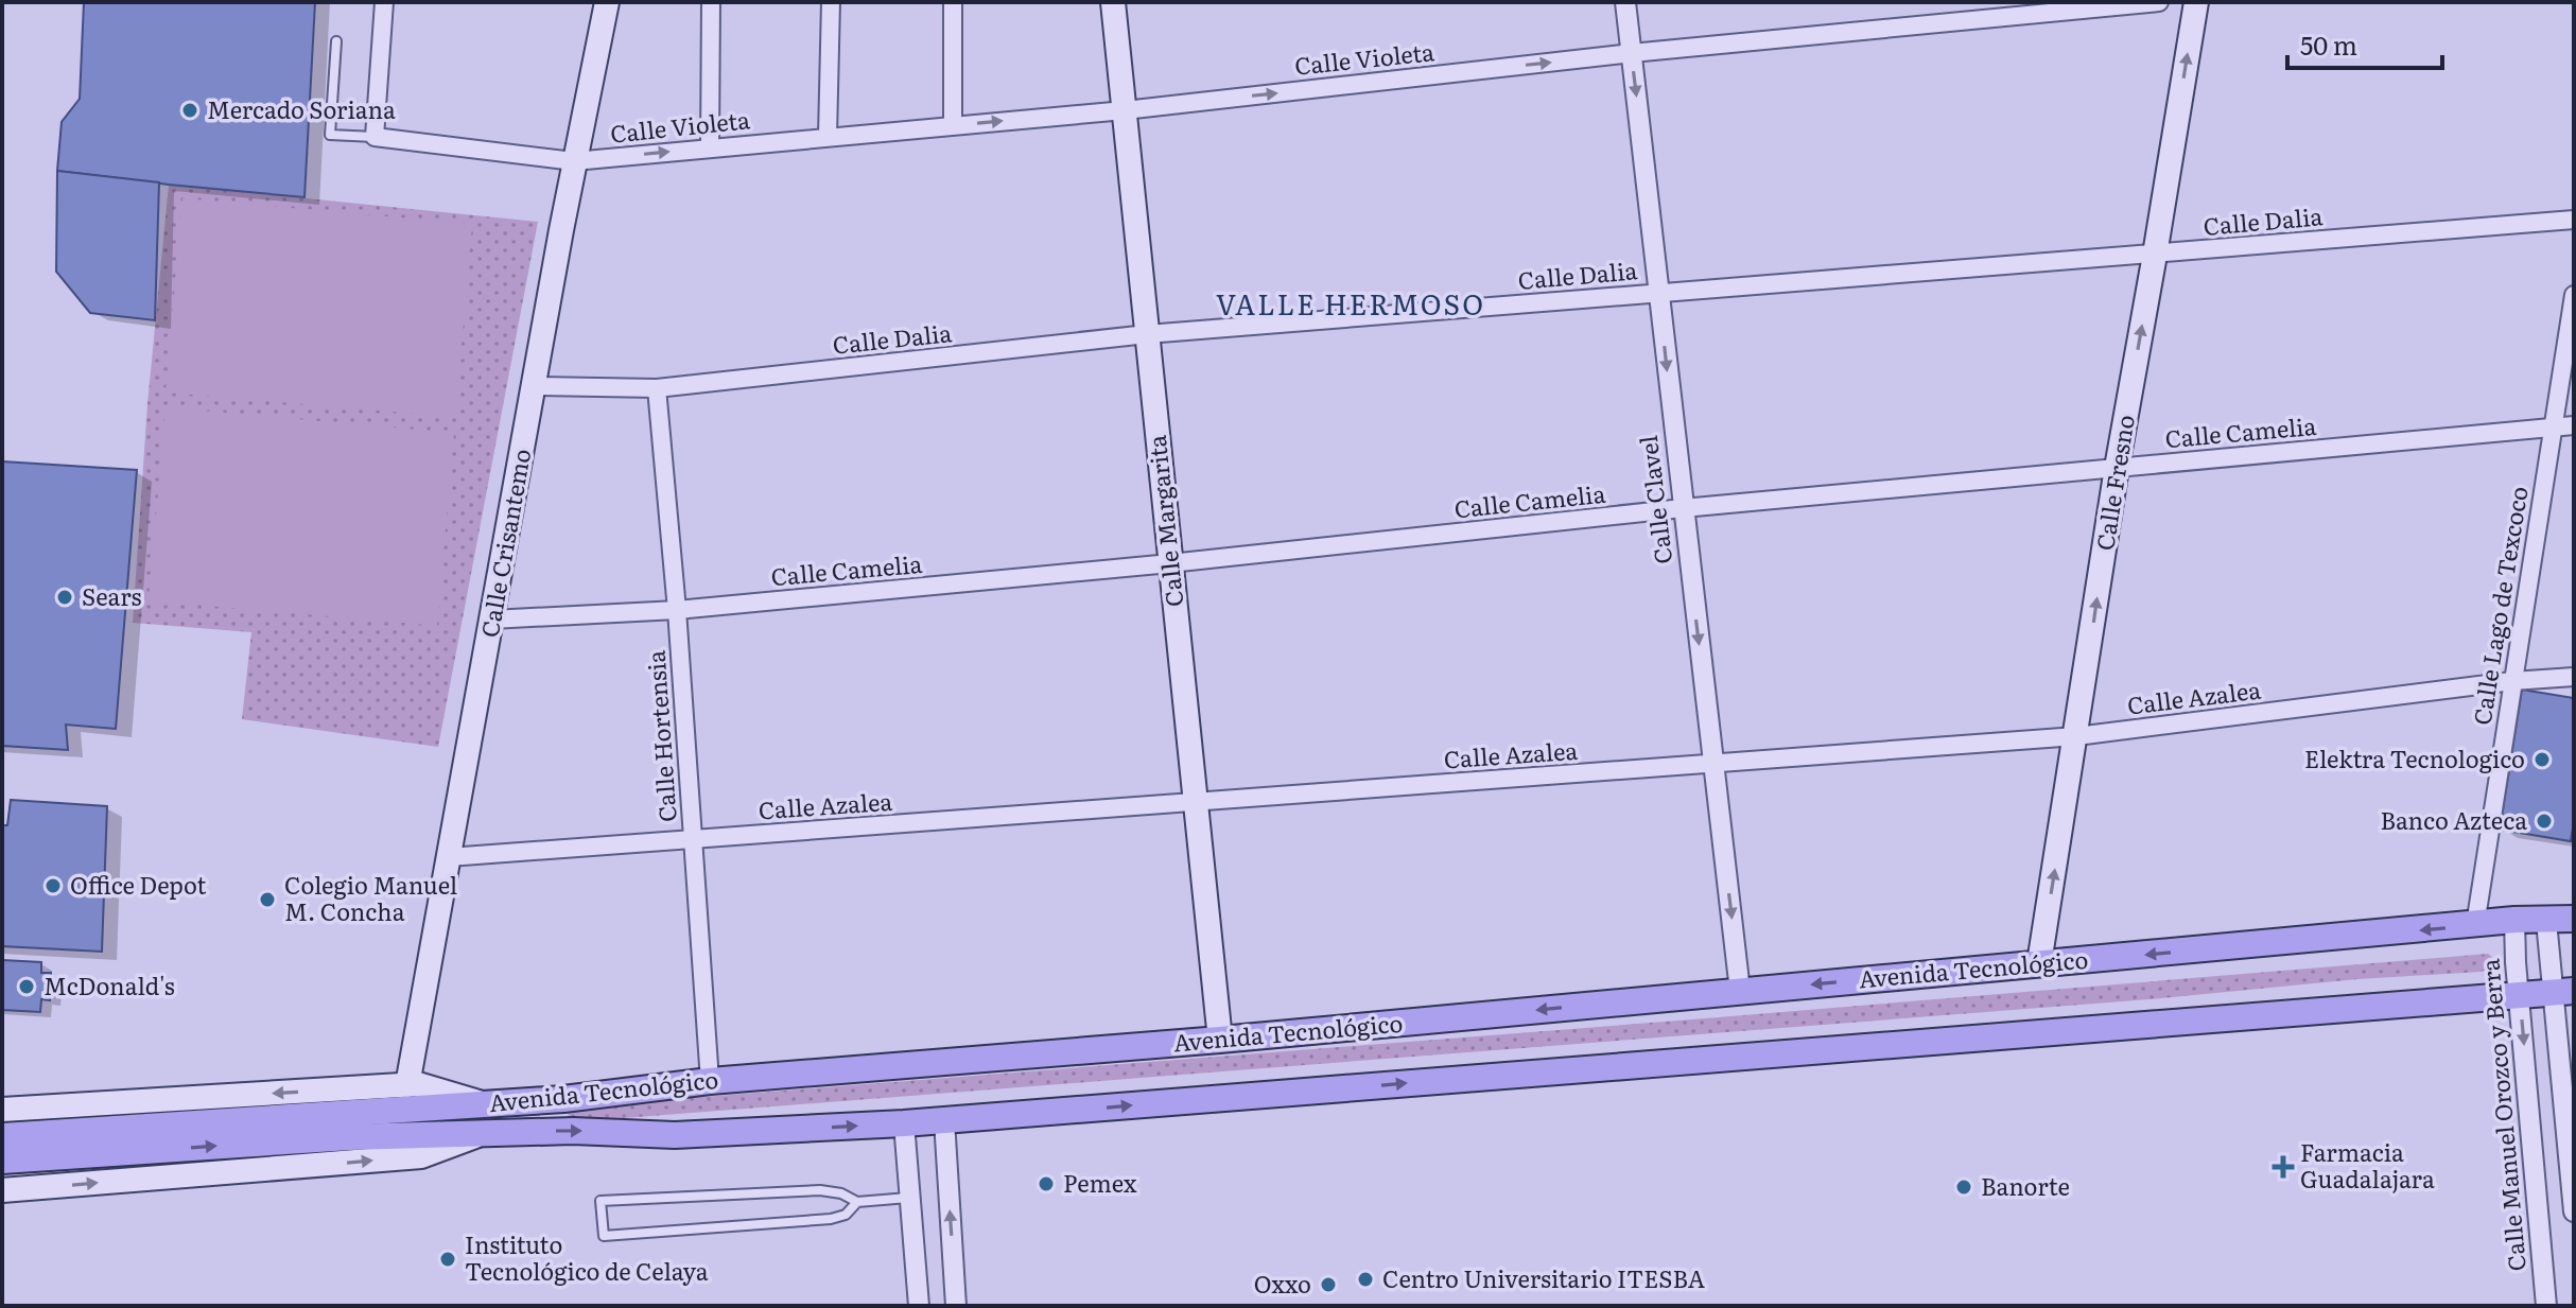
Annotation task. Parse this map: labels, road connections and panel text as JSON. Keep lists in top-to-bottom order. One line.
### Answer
{"streets":{"main road":["Calle Fresno","Calle Margarita","Calle Crisantemo","Avenida Tecnológico"],"street":["Calle Violeta","Calle Dalia","Calle Camelia","Calle Clavel","Calle Lago de Texcoco","Calle Azalea","Calle Hortensia","Calle Manuel Orozco y Berra"]},"crossings":[["Calle Violeta","Calle Clavel"],["Calle Violeta","Calle Margarita"],["Calle Violeta","Calle Crisantemo"],["Calle Dalia","Calle Fresno"],["Calle Dalia","Calle Clavel"],["Calle Dalia","Calle Margarita"],["Calle Dalia","Calle Crisantemo"],["Calle Dalia","Calle Hortensia"],["Calle Camelia","Calle Fresno"],["Calle Camelia","Calle Clavel"],["Calle Camelia","Calle Margarita"],["Calle Camelia","Calle Crisantemo"],["Calle Camelia","Calle Lago de Texcoco"],["Calle Camelia","Calle Hortensia"],["Calle Fresno","Calle Azalea"],["Calle Fresno","Avenida Tecnológico"],["Calle Clavel","Calle Azalea"],["Calle Clavel","Avenida Tecnológico"],["Calle Margarita","Calle Azalea"],["Calle Margarita","Avenida Tecnológico"],["Calle Crisantemo","Calle Azalea"],["Calle Lago de Texcoco","Calle Azalea"],["Calle Lago de Texcoco","Avenida Tecnológico"],["Calle Azalea","Calle Hortensia"],["Calle Hortensia","Avenida Tecnológico"],["Avenida Tecnológico","Calle Manuel Orozco y Berra"]],"one_way":["Calle Violeta","Calle Fresno","Calle Clavel"],"districts":["VALLE HERMOSO"],"places":{"other":["Mercado Soriana","Sears","Elektra Tecnologico","Banco Azteca","Office Depot","Colegio Manuel M. Concha","McDonald's","Pemex","Banorte","Instituto Tecnológico de Celaya","Centro Universitario ITESBA","Oxxo"],"health":["Farmacia Guadalajara"]},"scale_bar":"50 m"}
